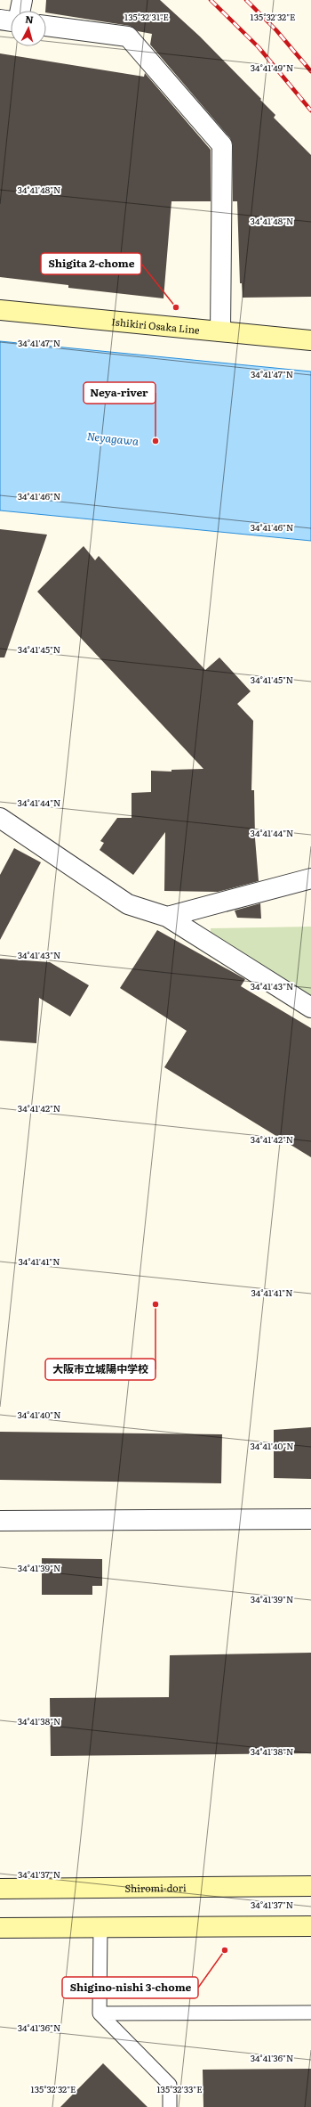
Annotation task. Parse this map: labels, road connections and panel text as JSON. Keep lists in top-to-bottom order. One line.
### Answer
{"streets":{"street":["Ishikiri Osaka Line","Shiromi-dori"]},"water":["Neyagawa"],"places":["Shigita 2-chome","Neya-river","大阪市立城陽中学校","Shigino-nishi 3-chome"],"north":"top","coordinates":["135°32'31\"E","135°32'32\"E","34°41'49\"N","34°41'48\"N","34°41'47\"N","34°41'46\"N","34°41'45\"N","34°41'44\"N","34°41'43\"N","34°41'42\"N","34°41'41\"N","34°41'40\"N","34°41'39\"N","34°41'38\"N","34°41'37\"N","34°41'36\"N","135°32'33\"E"]}
